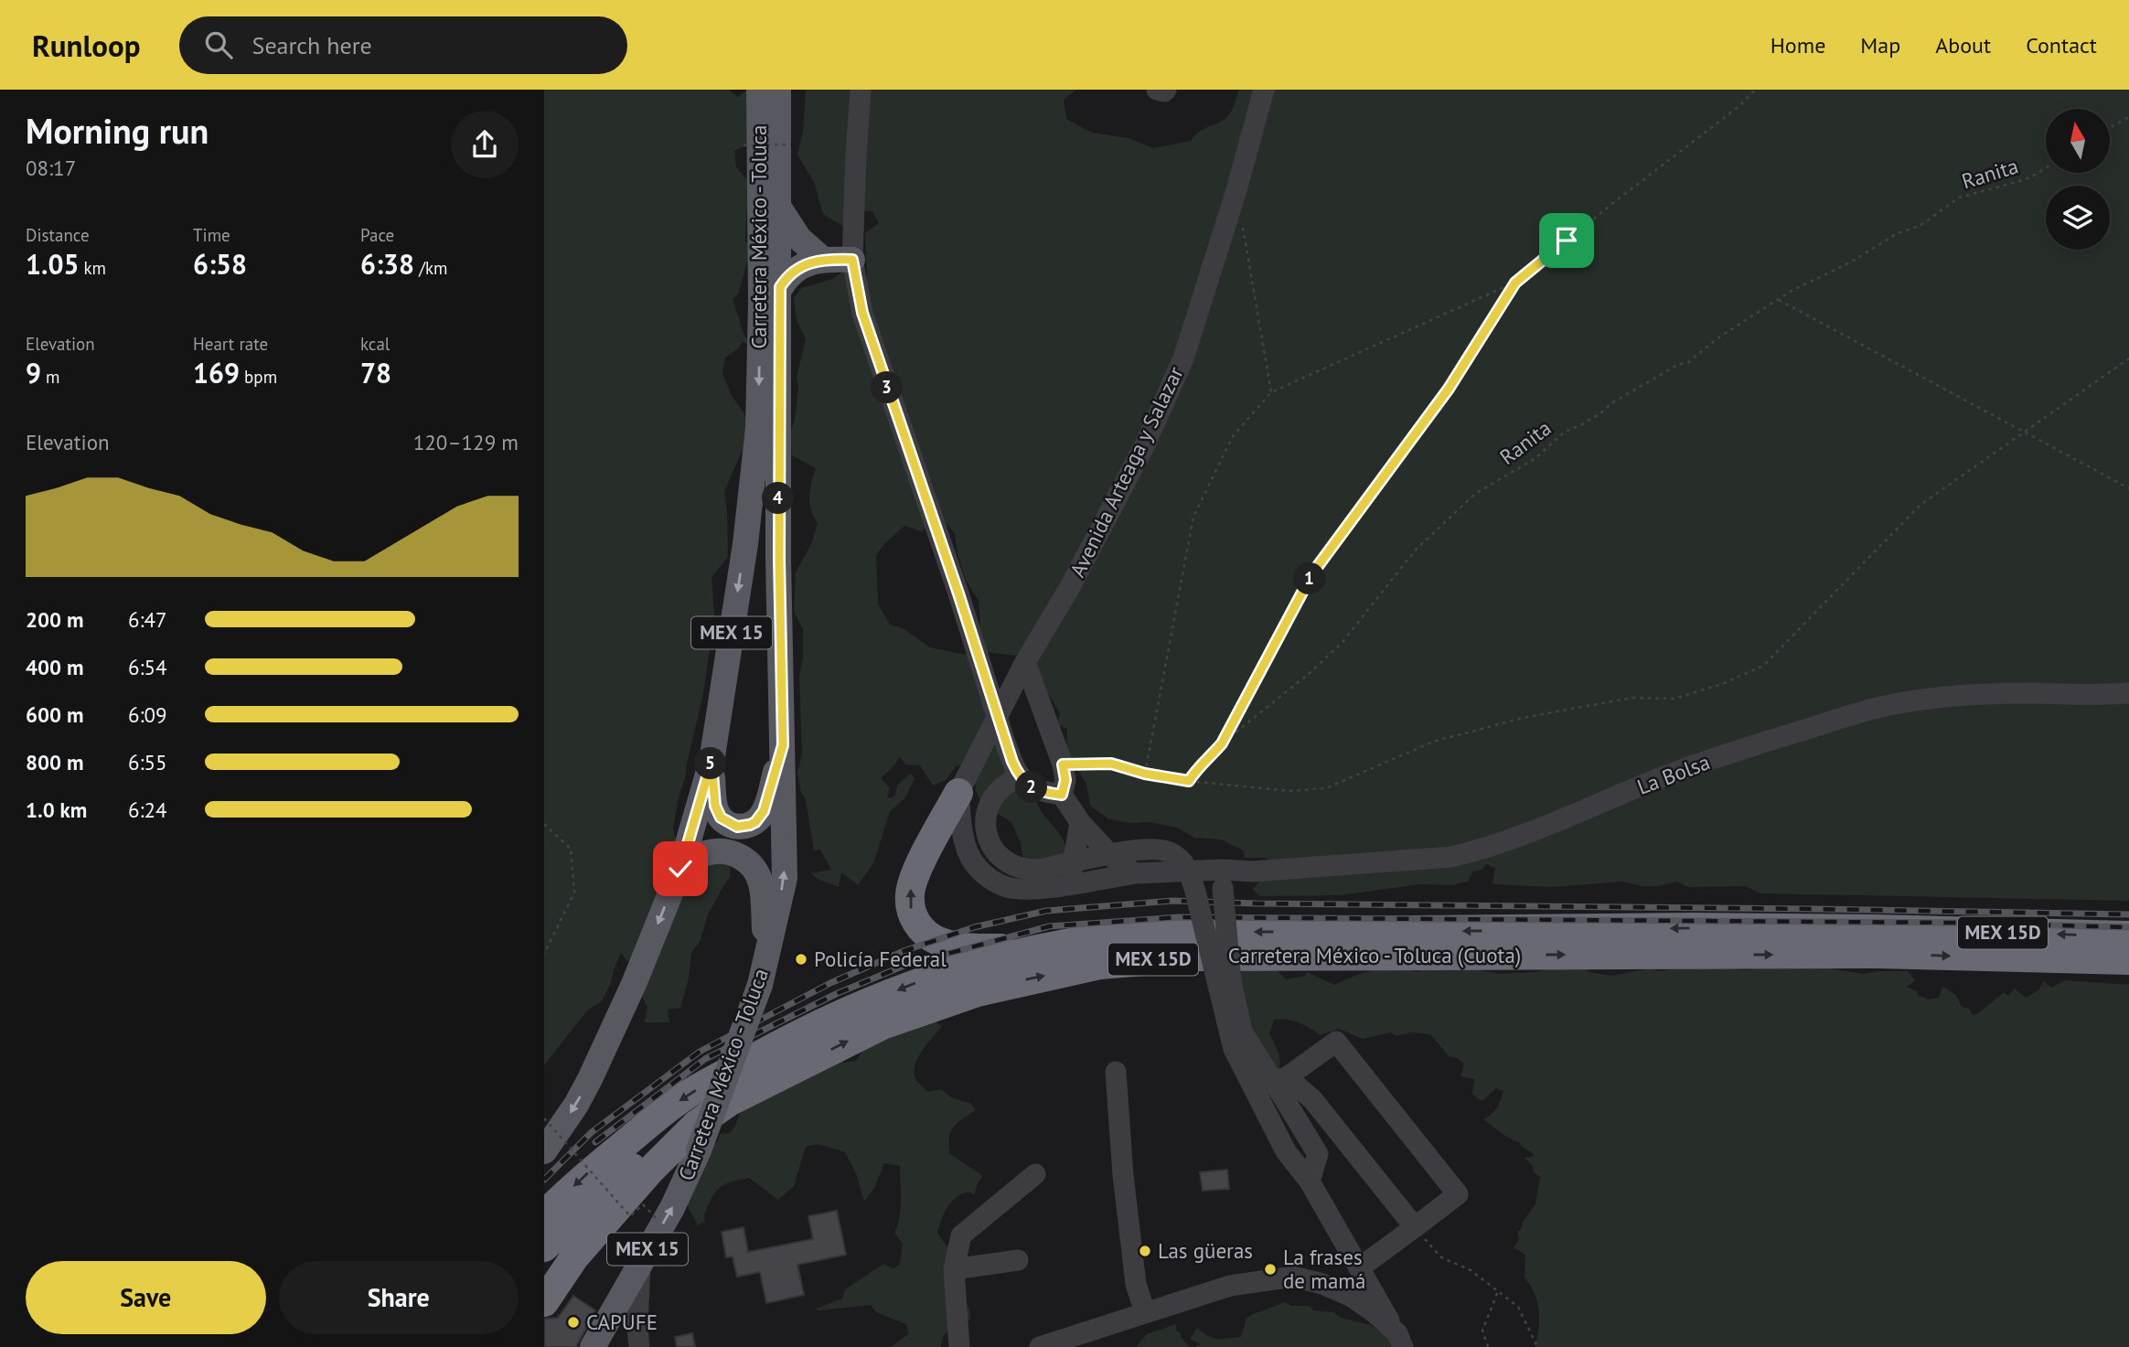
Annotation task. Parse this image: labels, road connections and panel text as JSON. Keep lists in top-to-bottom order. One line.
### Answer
{"streets":{"highway":["MEX 15D","Carretera México - Toluca (Cuota)"],"main road":["Carretera México - Toluca","MEX 15"],"street":["Avenida Arteaga y Salazar","La Bolsa"],"path":["Ranita"]},"crossings":[["Avenida Arteaga y Salazar","La Bolsa"],["MEX 15D","Carretera México - Toluca (Cuota)"]],"places":["Policía Federal","Las güeras","La frases de mamá","CAPUFE"],"north":"top","page":{"header":"Runloop","search":"Search here","nav":["Home","Map","About","Contact"],"heading":["Morning run","08:17"],"stats":[["Distance","1.05 km"],["Time","6:58"],["Pace","6:38 /km"],["Elevation","9 m"],["Heart rate","169 bpm"],["kcal","78"]],"pins":["3","4","1","5","2"],"chart":["Elevation","120–129 m"],"list":[{"name":"200 m","note":"6:47"},{"name":"400 m","note":"6:54"},{"name":"600 m","note":"6:09"},{"name":"800 m","note":"6:55"},{"name":"1.0 km","note":"6:24"}],"buttons":["Save","Share"]}}
